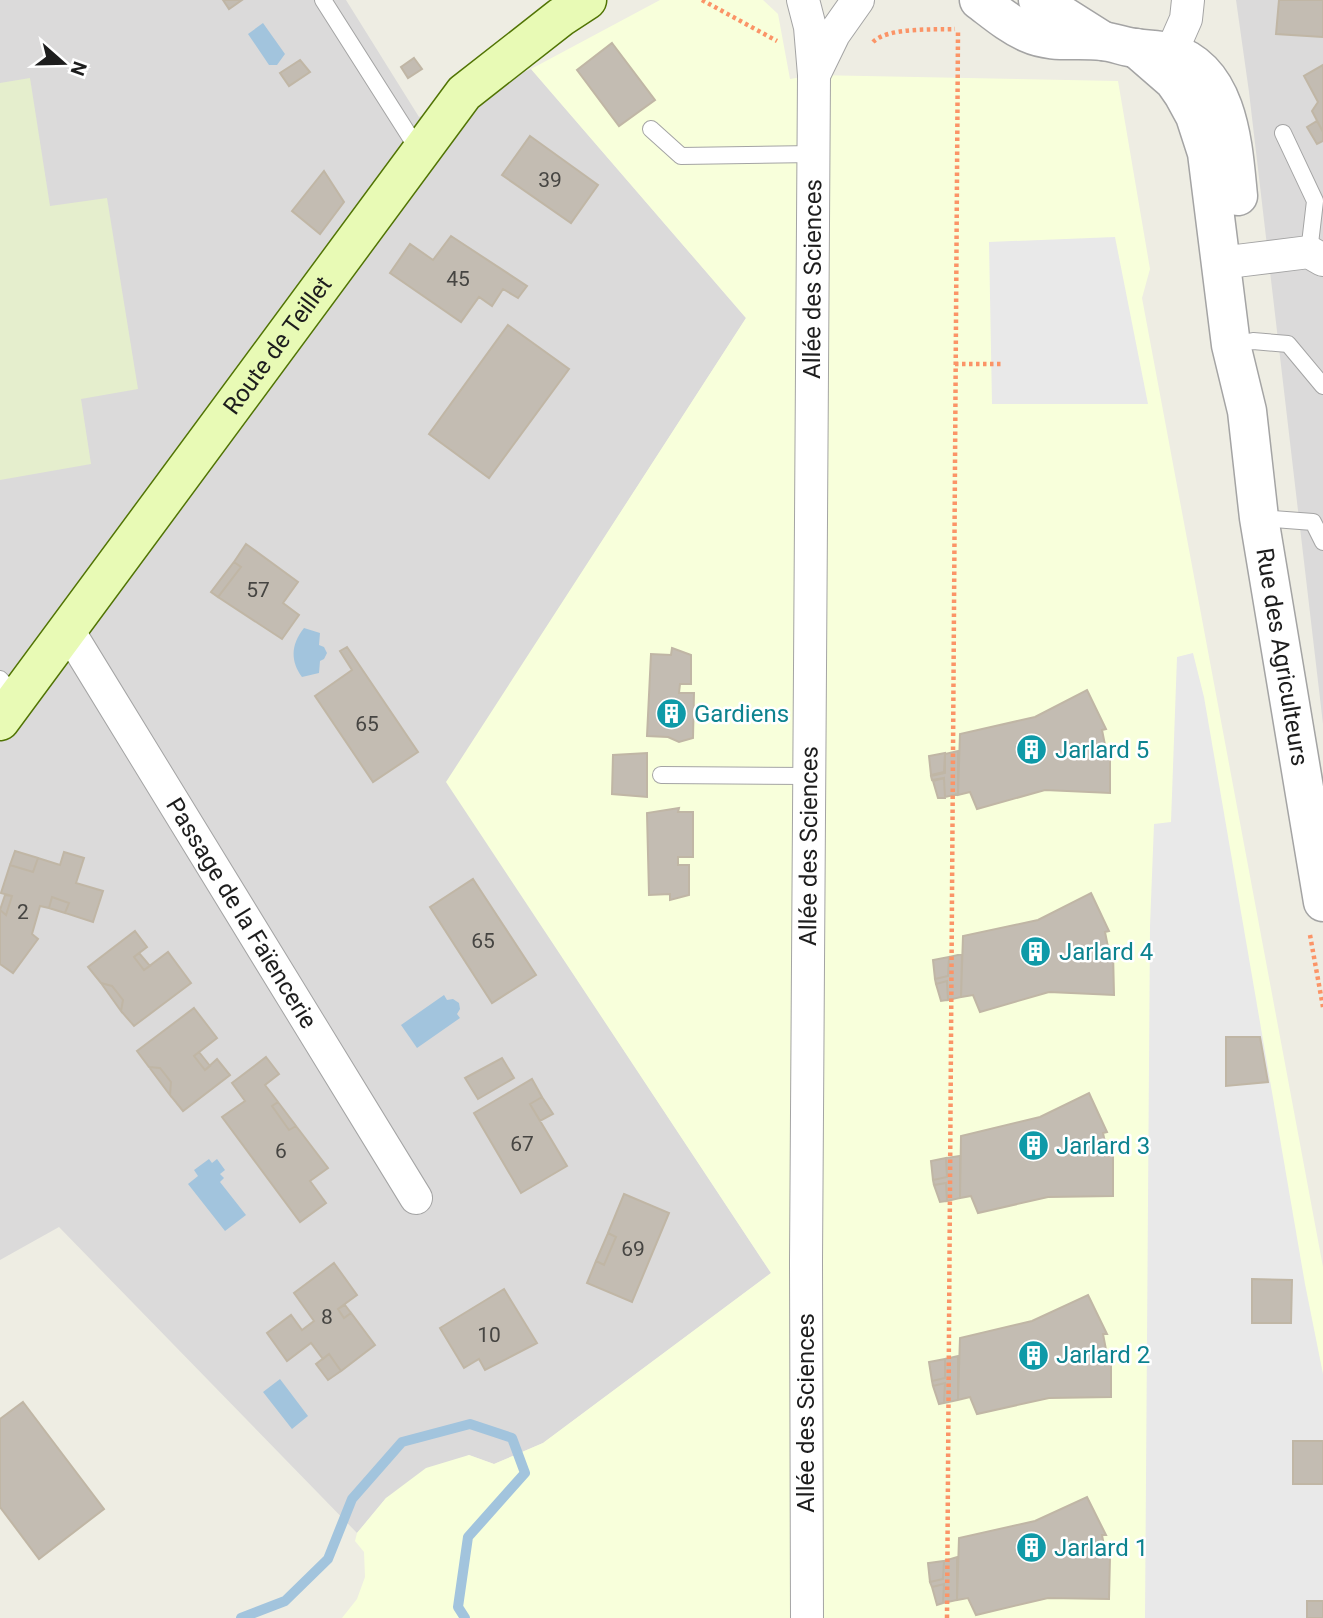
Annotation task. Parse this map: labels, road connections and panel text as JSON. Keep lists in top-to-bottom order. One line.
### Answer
{"streets":{"main road":["Route de Teillet"],"street":["Allée des Sciences","Rue des Agriculteurs","Passage de la Faïencerie"]},"crossings":[["Route de Teillet","Passage de la Faïencerie"]],"places":{"building":["Gardiens","Jarlard 5","Jarlard 4","Jarlard 3","Jarlard 2","Jarlard 1"]},"house_numbers":["39","45","57","65","2","65","67","6","69","8","10"],"north":"right"}
